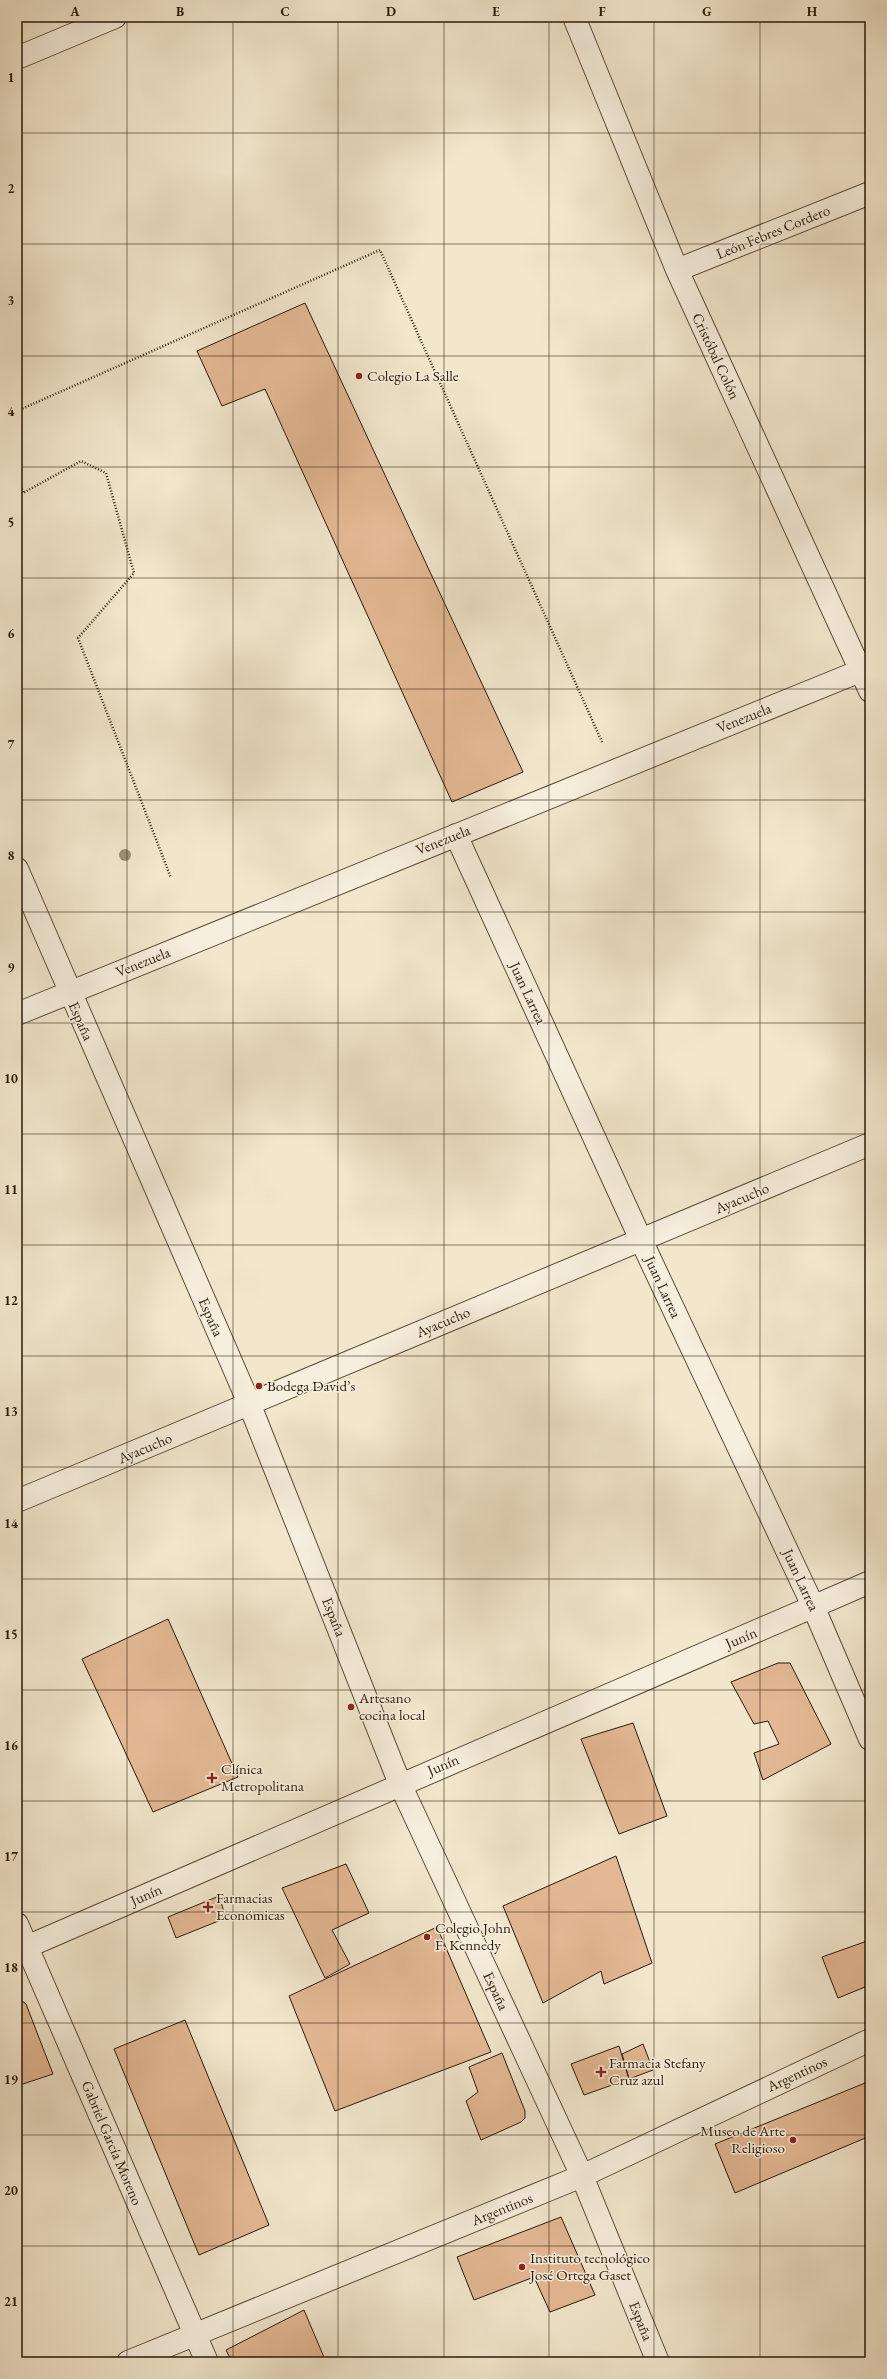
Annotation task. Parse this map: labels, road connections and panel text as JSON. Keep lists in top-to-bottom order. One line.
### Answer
{"streets":{"street":["León Febres Cordero","Cristóbal Colón","Venezuela","Juan Larrea","España","Ayacucho","Junín","Argentinos","Gabriel García Moreno"]},"crossings":[["León Febres Cordero","Cristóbal Colón"],["Cristóbal Colón","Venezuela"],["Venezuela","Juan Larrea"],["Venezuela","España"],["Juan Larrea","Ayacucho"],["Juan Larrea","Junín"],["España","Ayacucho"],["España","Junín"],["España","Argentinos"],["Junín","Gabriel García Moreno"],["Argentinos","Gabriel García Moreno"]],"places":{"other":["Colegio La Salle","Bodega David’s","Artesano cocina local","Colegio John F. Kennedy","Museo de Arte Religioso","Instituto tecnológico José Ortega Gaset"],"health":["Clínica Metropolitana","Farmacias Económicas","Farmacia Stefany Cruz azul"]},"grid":{"columns":["A","B","C","D","E","F","G","H"],"rows":["1","2","3","4","5","6","7","8","9","10","11","12","13","14","15","16","17","18","19","20","21"]}}
